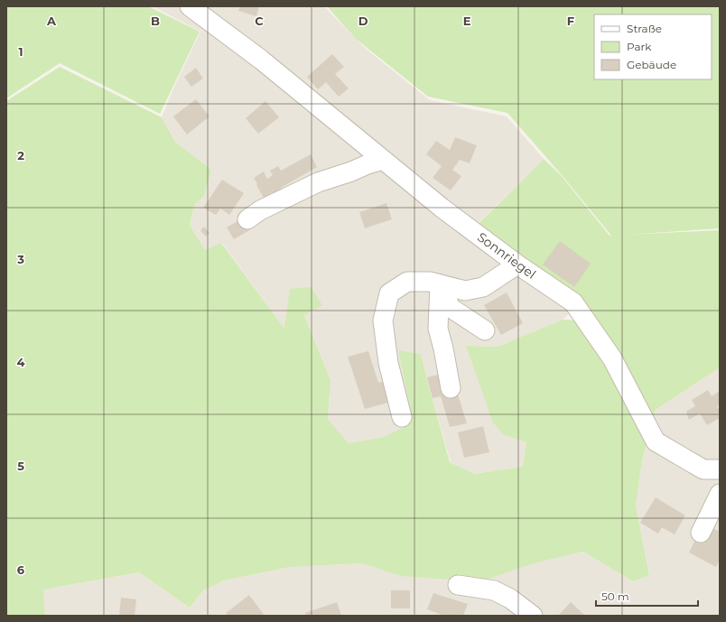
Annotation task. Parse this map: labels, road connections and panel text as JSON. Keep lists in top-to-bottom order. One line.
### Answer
{"streets":{"street":["Sonnriegel"]},"legend":["Straße","Park","Gebäude"],"scale_bar":"50 m","grid":{"columns":["A","B","C","D","E","F"],"rows":["1","2","3","4","5","6"]}}
